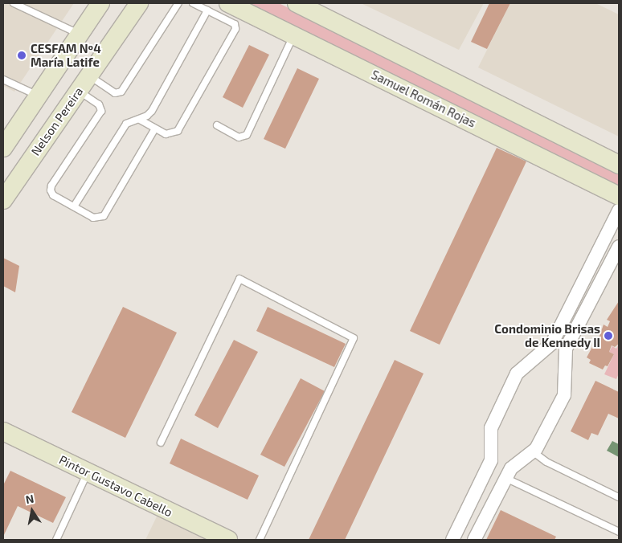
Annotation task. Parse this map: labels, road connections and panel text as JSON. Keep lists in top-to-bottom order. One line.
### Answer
{"streets":{"street":["Samuel Román Rojas","Nelson Pereira","Pintor Gustavo Cabello"]},"places":["CESFAM Nº4 María Latife","Condominio Brisas de Kennedy II"],"north":"top"}
